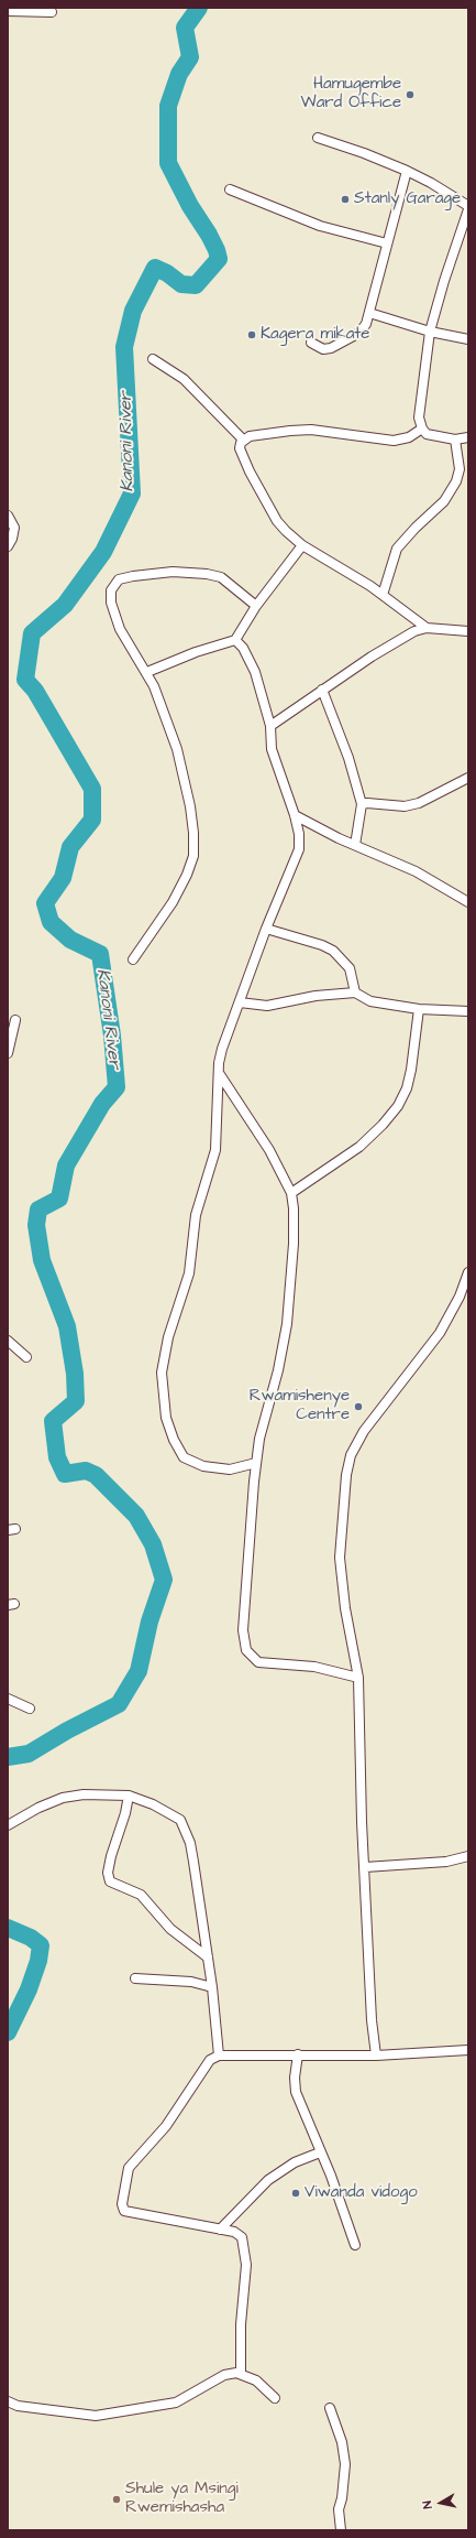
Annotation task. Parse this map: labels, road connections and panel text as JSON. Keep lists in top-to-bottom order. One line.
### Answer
{"water":["Kanoni River"],"places":["Hamugembe Ward Office","Stanly Garage","Kagera mikate","Rwamishenye Centre","Viwanda vidogo","Shule ya Msingi Rwemishasha"],"north":"left"}
